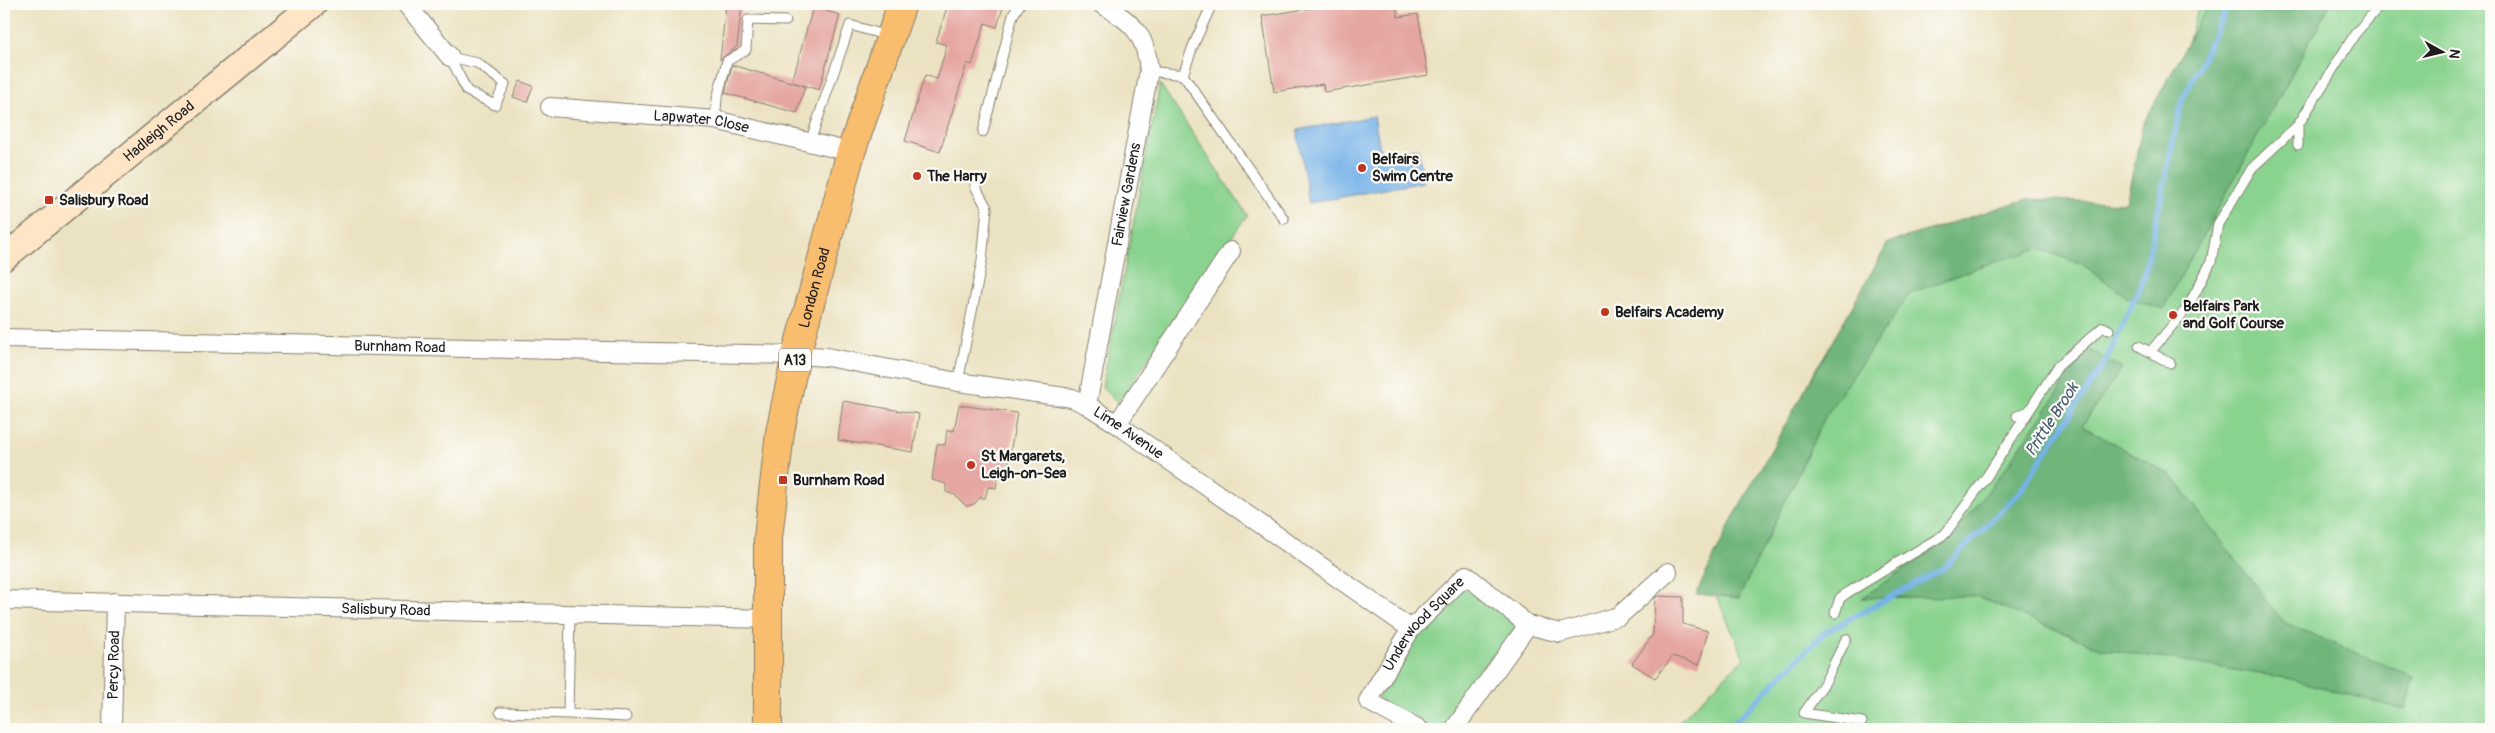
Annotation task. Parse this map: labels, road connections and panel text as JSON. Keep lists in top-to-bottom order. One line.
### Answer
{"streets":{"main road":["London Road","A13"],"street":["Lapwater Close","Hadleigh Road","Fairview Gardens","Burnham Road","Lime Avenue","Salisbury Road","Underwood Square","Percy Road"]},"crossings":[["Lapwater Close","London Road"],["Fairview Gardens","Lime Avenue"],["London Road","Burnham Road"],["London Road","Lime Avenue"],["London Road","Salisbury Road"],["Burnham Road","Lime Avenue"],["Lime Avenue","Underwood Square"],["Salisbury Road","Percy Road"]],"water":["Prittle Brook"],"places":{"other":["Belfairs Swim Centre","The Harry","Belfairs Academy","Belfairs Park and Golf Course","St Margarets, Leigh-on-Sea"],"transit":["Salisbury Road","Burnham Road"]},"north":"right"}
